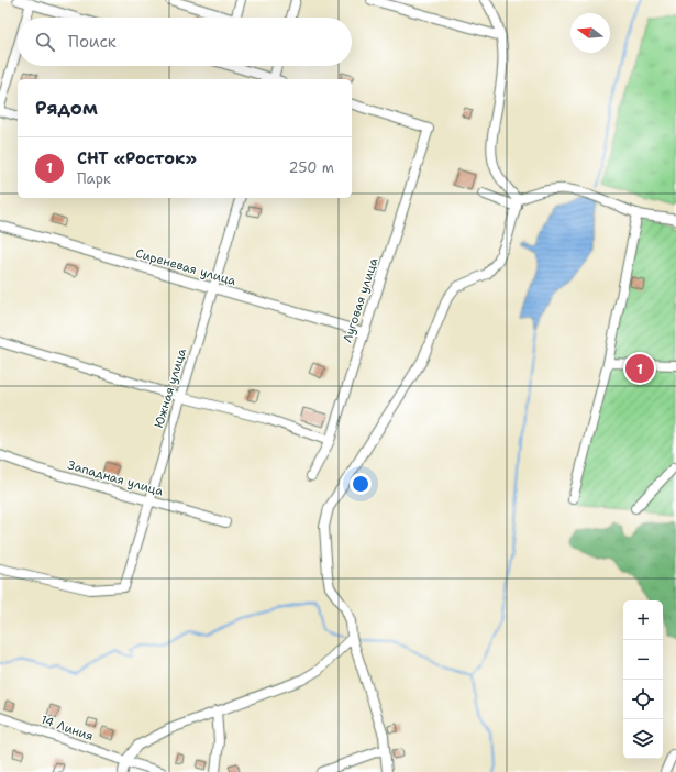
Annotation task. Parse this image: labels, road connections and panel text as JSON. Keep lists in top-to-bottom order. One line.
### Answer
{"streets":{"street":["Сиреневая улица","Луговая улица","Южная улица","Западная улица","14 Линия"]},"crossings":[["Сиреневая улица","Луговая улица"],["Сиреневая улица","Южная улица"],["Южная улица","Западная улица"]],"north":"left","page":{"search":"Поиск","heading":"Рядом","list":[{"mark":"1","name":"СНТ «Росток»","note":"Парк","value":"250 m"}],"pins":"1","map_buttons":["+","−"]}}
